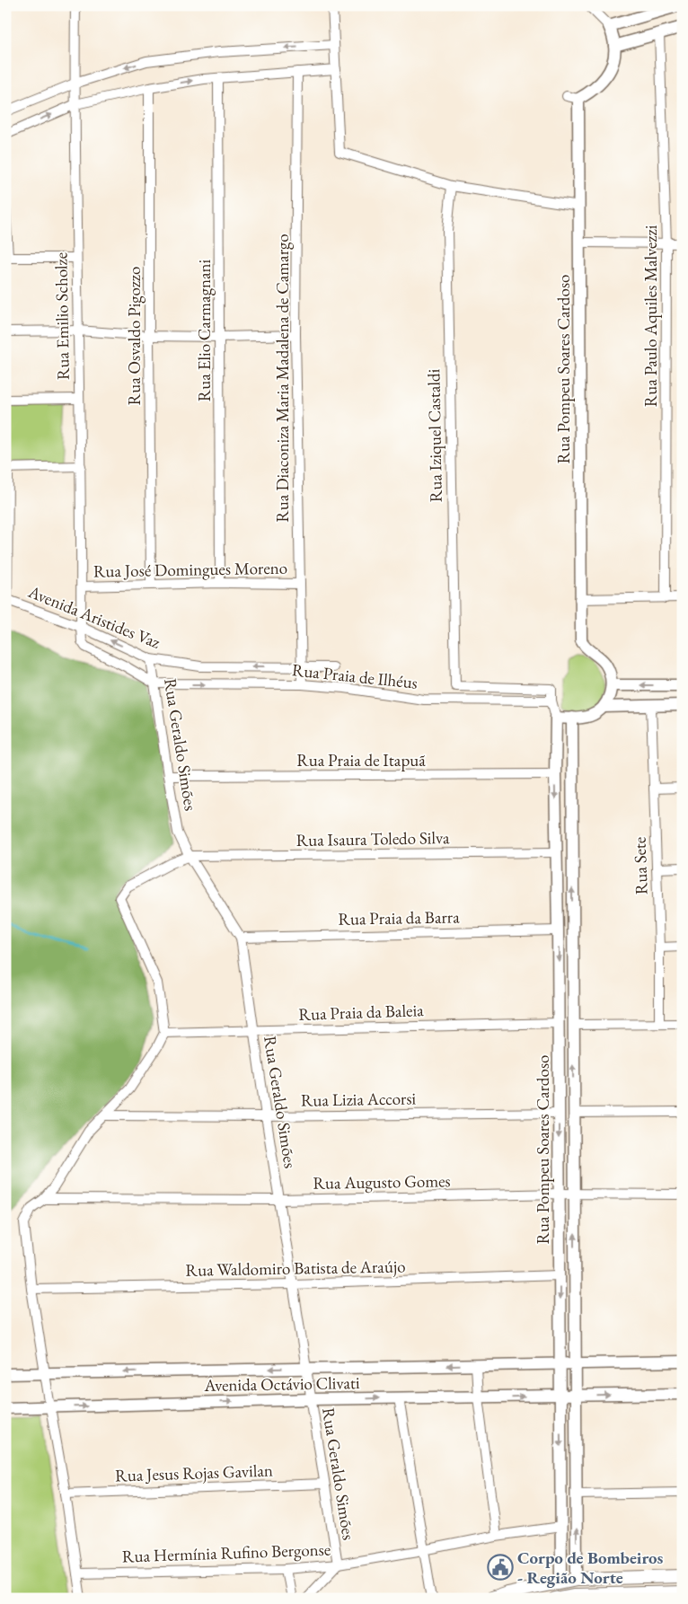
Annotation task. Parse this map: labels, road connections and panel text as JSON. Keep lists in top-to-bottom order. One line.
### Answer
{"streets":{"street":["Rua Emilio Scholze","Rua Paulo Aquiles Malvezzi","Rua Elio Carmagnani","Rua Osvaldo Pigozzo","Rua Pompeu Soares Cardoso","Rua Diaconiza Maria Madalena de Camargo","Rua Iziquel Castaldi","Rua José Domingues Moreno","Avenida Aristides Vaz","Rua Praia de Ilhéus","Rua Geraldo Simões","Rua Praia de Itapuã","Rua Isaura Toledo Silva","Rua Sete","Rua Praia da Barra","Rua Praia da Baleia","Rua Lizia Accorsi","Rua Augusto Gomes","Rua Waldomiro Batista de Araújo","Avenida Octávio Clivati","Rua Jesus Rojas Gavilan","Rua Hermínia Rufino Bergonse"]},"crossings":[["Rua Emilio Scholze","Rua José Domingues Moreno"],["Rua Emilio Scholze","Avenida Aristides Vaz"],["Rua Emilio Scholze","Rua Praia de Ilhéus"],["Rua Emilio Scholze","Rua Geraldo Simões"],["Rua Elio Carmagnani","Rua José Domingues Moreno"],["Rua Osvaldo Pigozzo","Rua José Domingues Moreno"],["Rua Pompeu Soares Cardoso","Rua Praia de Itapuã"],["Rua Pompeu Soares Cardoso","Rua Isaura Toledo Silva"],["Rua Pompeu Soares Cardoso","Rua Praia da Barra"],["Rua Pompeu Soares Cardoso","Rua Praia da Baleia"],["Rua Pompeu Soares Cardoso","Rua Lizia Accorsi"],["Rua Pompeu Soares Cardoso","Rua Augusto Gomes"],["Rua Pompeu Soares Cardoso","Rua Waldomiro Batista de Araújo"],["Rua Pompeu Soares Cardoso","Avenida Octávio Clivati"],["Rua Pompeu Soares Cardoso","Rua Hermínia Rufino Bergonse"],["Rua Diaconiza Maria Madalena de Camargo","Rua José Domingues Moreno"],["Rua Diaconiza Maria Madalena de Camargo","Avenida Aristides Vaz"],["Rua Diaconiza Maria Madalena de Camargo","Rua Praia de Ilhéus"],["Rua Iziquel Castaldi","Rua Praia de Ilhéus"],["Avenida Aristides Vaz","Rua Geraldo Simões"],["Rua Praia de Ilhéus","Rua Geraldo Simões"],["Rua Geraldo Simões","Rua Praia de Itapuã"],["Rua Geraldo Simões","Rua Isaura Toledo Silva"],["Rua Geraldo Simões","Rua Praia da Barra"],["Rua Geraldo Simões","Rua Praia da Baleia"],["Rua Geraldo Simões","Rua Lizia Accorsi"],["Rua Geraldo Simões","Rua Augusto Gomes"],["Rua Geraldo Simões","Rua Waldomiro Batista de Araújo"],["Rua Geraldo Simões","Avenida Octávio Clivati"],["Rua Geraldo Simões","Rua Jesus Rojas Gavilan"],["Rua Geraldo Simões","Rua Hermínia Rufino Bergonse"],["Rua Isaura Toledo Silva","Rua Praia da Baleia"]],"one_way":["Avenida Aristides Vaz","Rua Praia de Ilhéus"],"places":{"public building":["Corpo de Bombeiros - Região Norte"]}}
